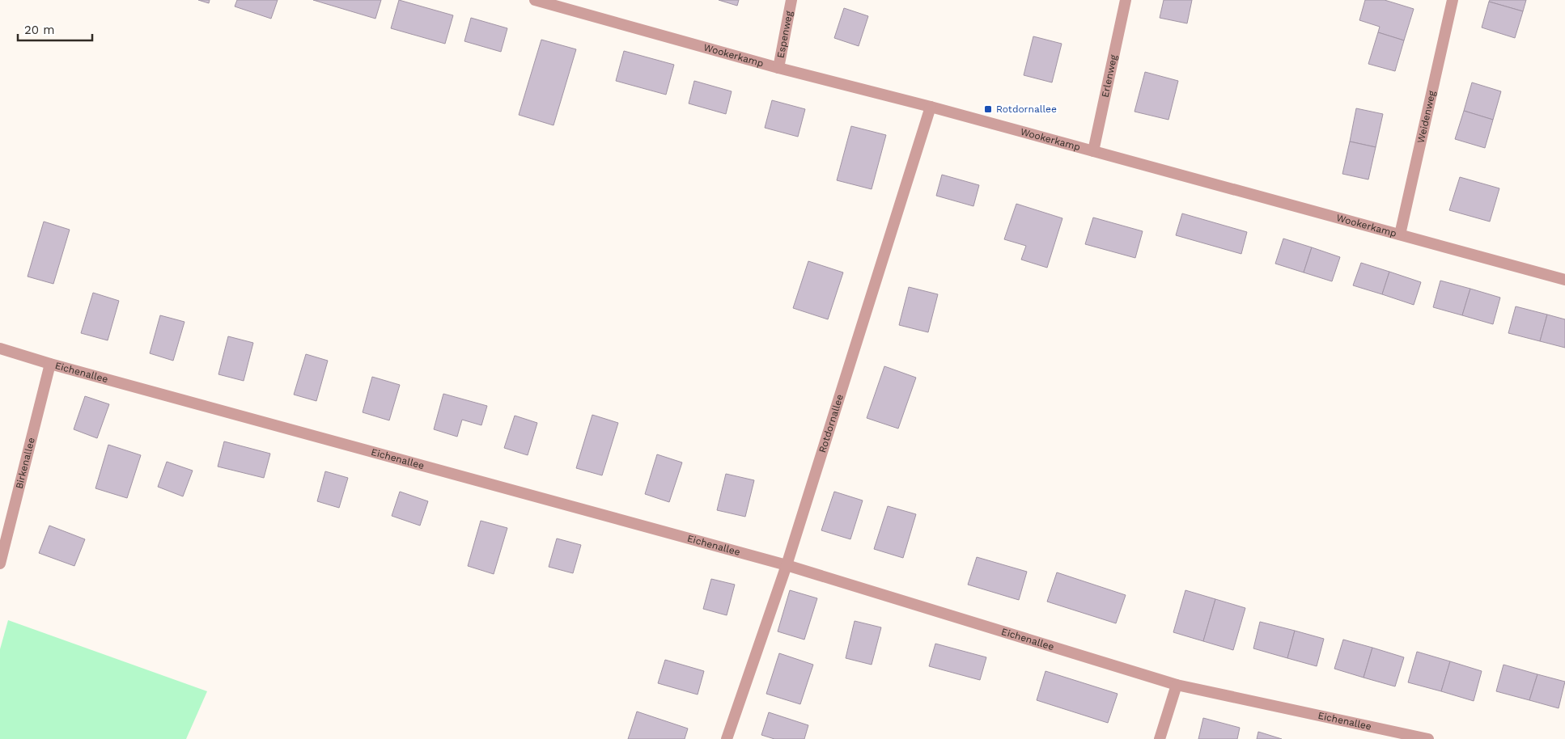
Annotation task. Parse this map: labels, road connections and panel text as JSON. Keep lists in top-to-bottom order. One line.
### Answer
{"streets":{"street":["Espenweg","Wookerkamp","Erlenweg","Weidenweg","Eichenallee","Rotdornallee","Birkenallee"]},"crossings":[["Espenweg","Wookerkamp"],["Wookerkamp","Erlenweg"],["Wookerkamp","Weidenweg"],["Wookerkamp","Rotdornallee"],["Eichenallee","Rotdornallee"],["Eichenallee","Birkenallee"]],"places":{"transit":["Rotdornallee"]},"scale_bar":"20 m"}
